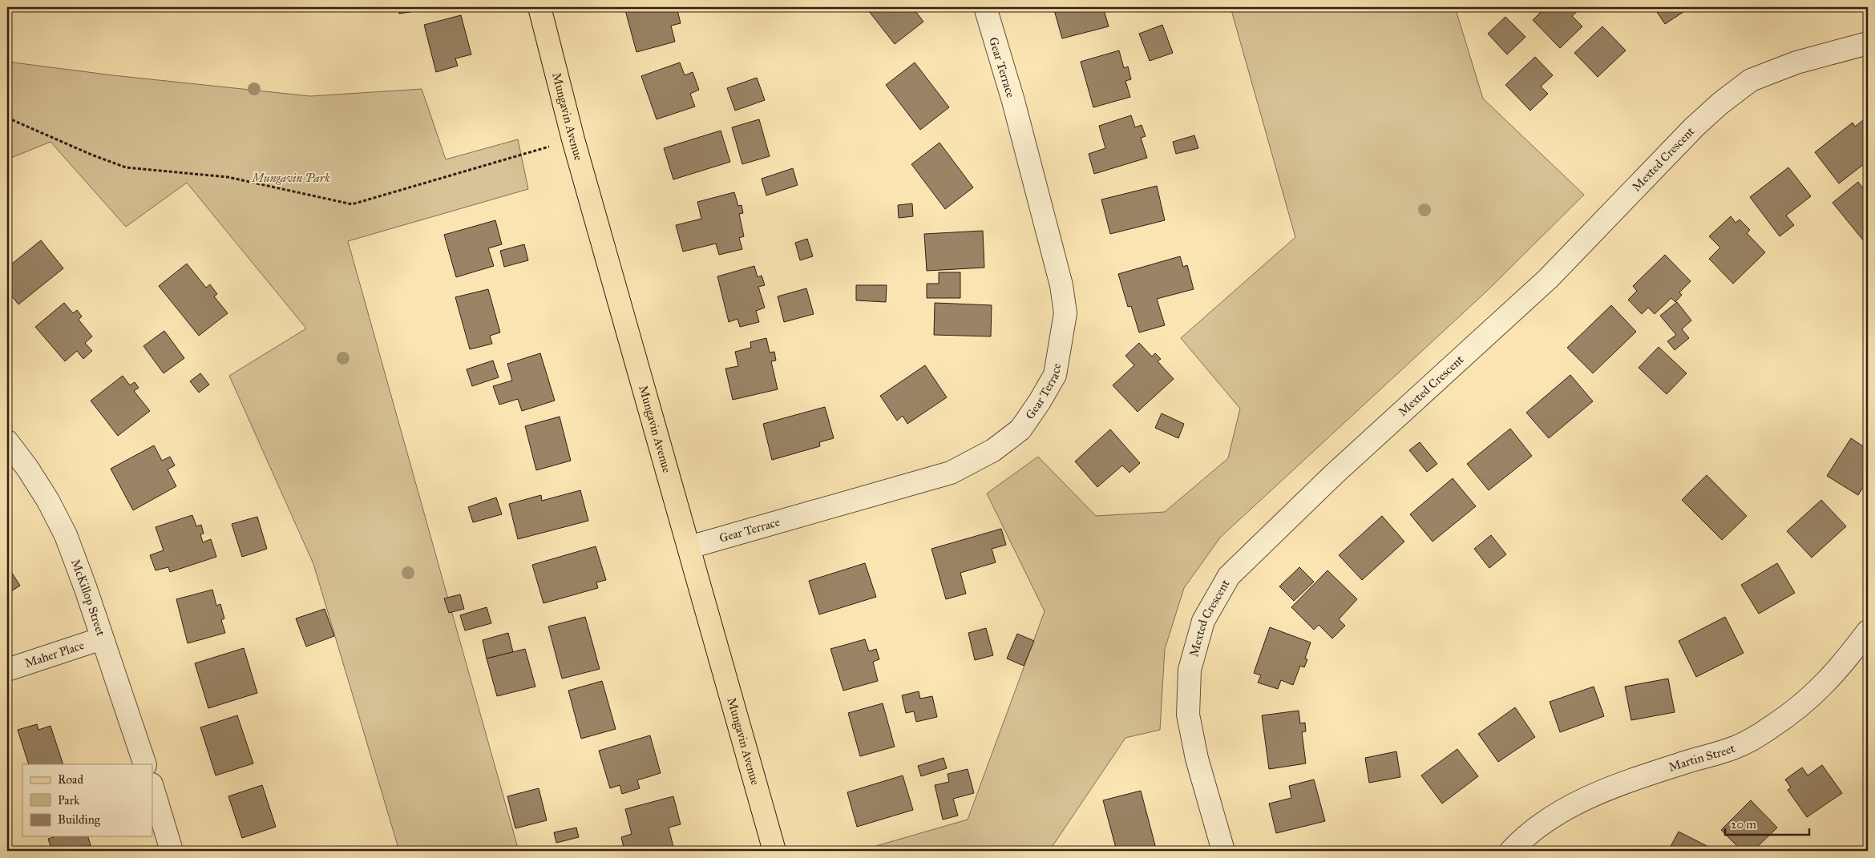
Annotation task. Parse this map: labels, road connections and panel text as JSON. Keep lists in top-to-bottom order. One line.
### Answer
{"streets":{"main road":["Mungavin Avenue"],"street":["Gear Terrace","Mexted Crescent","McKillop Street","Maher Place","Martin Street"]},"crossings":[["Gear Terrace","Mungavin Avenue"],["McKillop Street","Maher Place"]],"parks":["Mungavin Park"],"legend":["Road","Park","Building"],"scale_bar":"20 m"}
